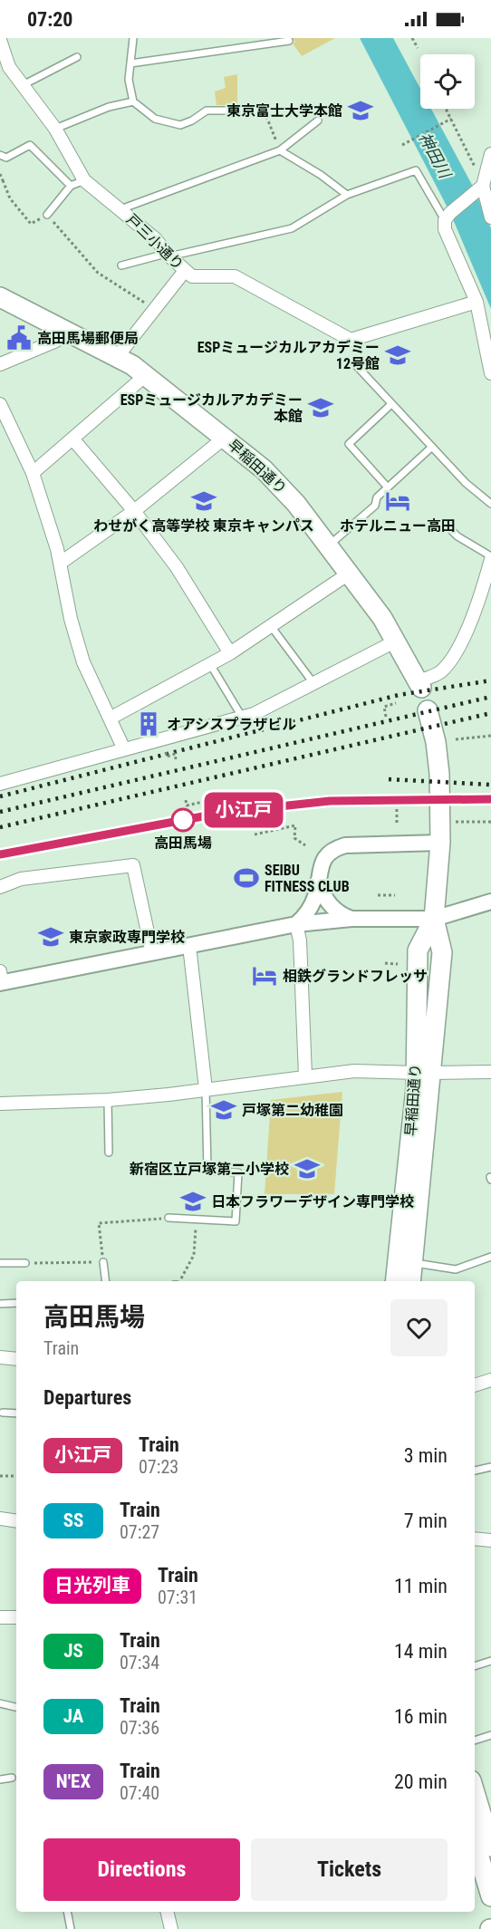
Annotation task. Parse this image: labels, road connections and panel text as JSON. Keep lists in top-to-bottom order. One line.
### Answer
{"streets":{"main road":["早稲田通り"],"street":["戸三小通り"]},"water":["神田川"],"places":{"school or university":["東京富士大学本館","ESPミュージカルアカデミー 12号館","ESPミュージカルアカデミー 本館","わせがく高等学校 東京キャンパス","東京家政専門学校","戸塚第二幼稚園","新宿区立戸塚第二小学校","日本フラワーデザイン専門学校"],"public building":["高田馬場郵便局"],"hotel":["ホテルニュー高田","相鉄グランドフレッサ"],"building":["オアシスプラザビル"],"other":["高田馬場"],"sports":["SEIBU FITNESS CLUB"]},"page":{"status":"07:20","on_map":"小江戸","heading":[["高田馬場","Train"],"Departures"],"list":[{"mark":"小江戸","name":"Train","note":"07:23","value":"3 min"},{"mark":"SS","name":"Train","note":"07:27","value":"7 min"},{"mark":"日光列車","name":"Train","note":"07:31","value":"11 min"},{"mark":"JS","name":"Train","note":"07:34","value":"14 min"},{"mark":"JA","name":"Train","note":"07:36","value":"16 min"},{"mark":"N'EX","name":"Train","note":"07:40","value":"20 min"}],"buttons":["Directions","Tickets"]}}
